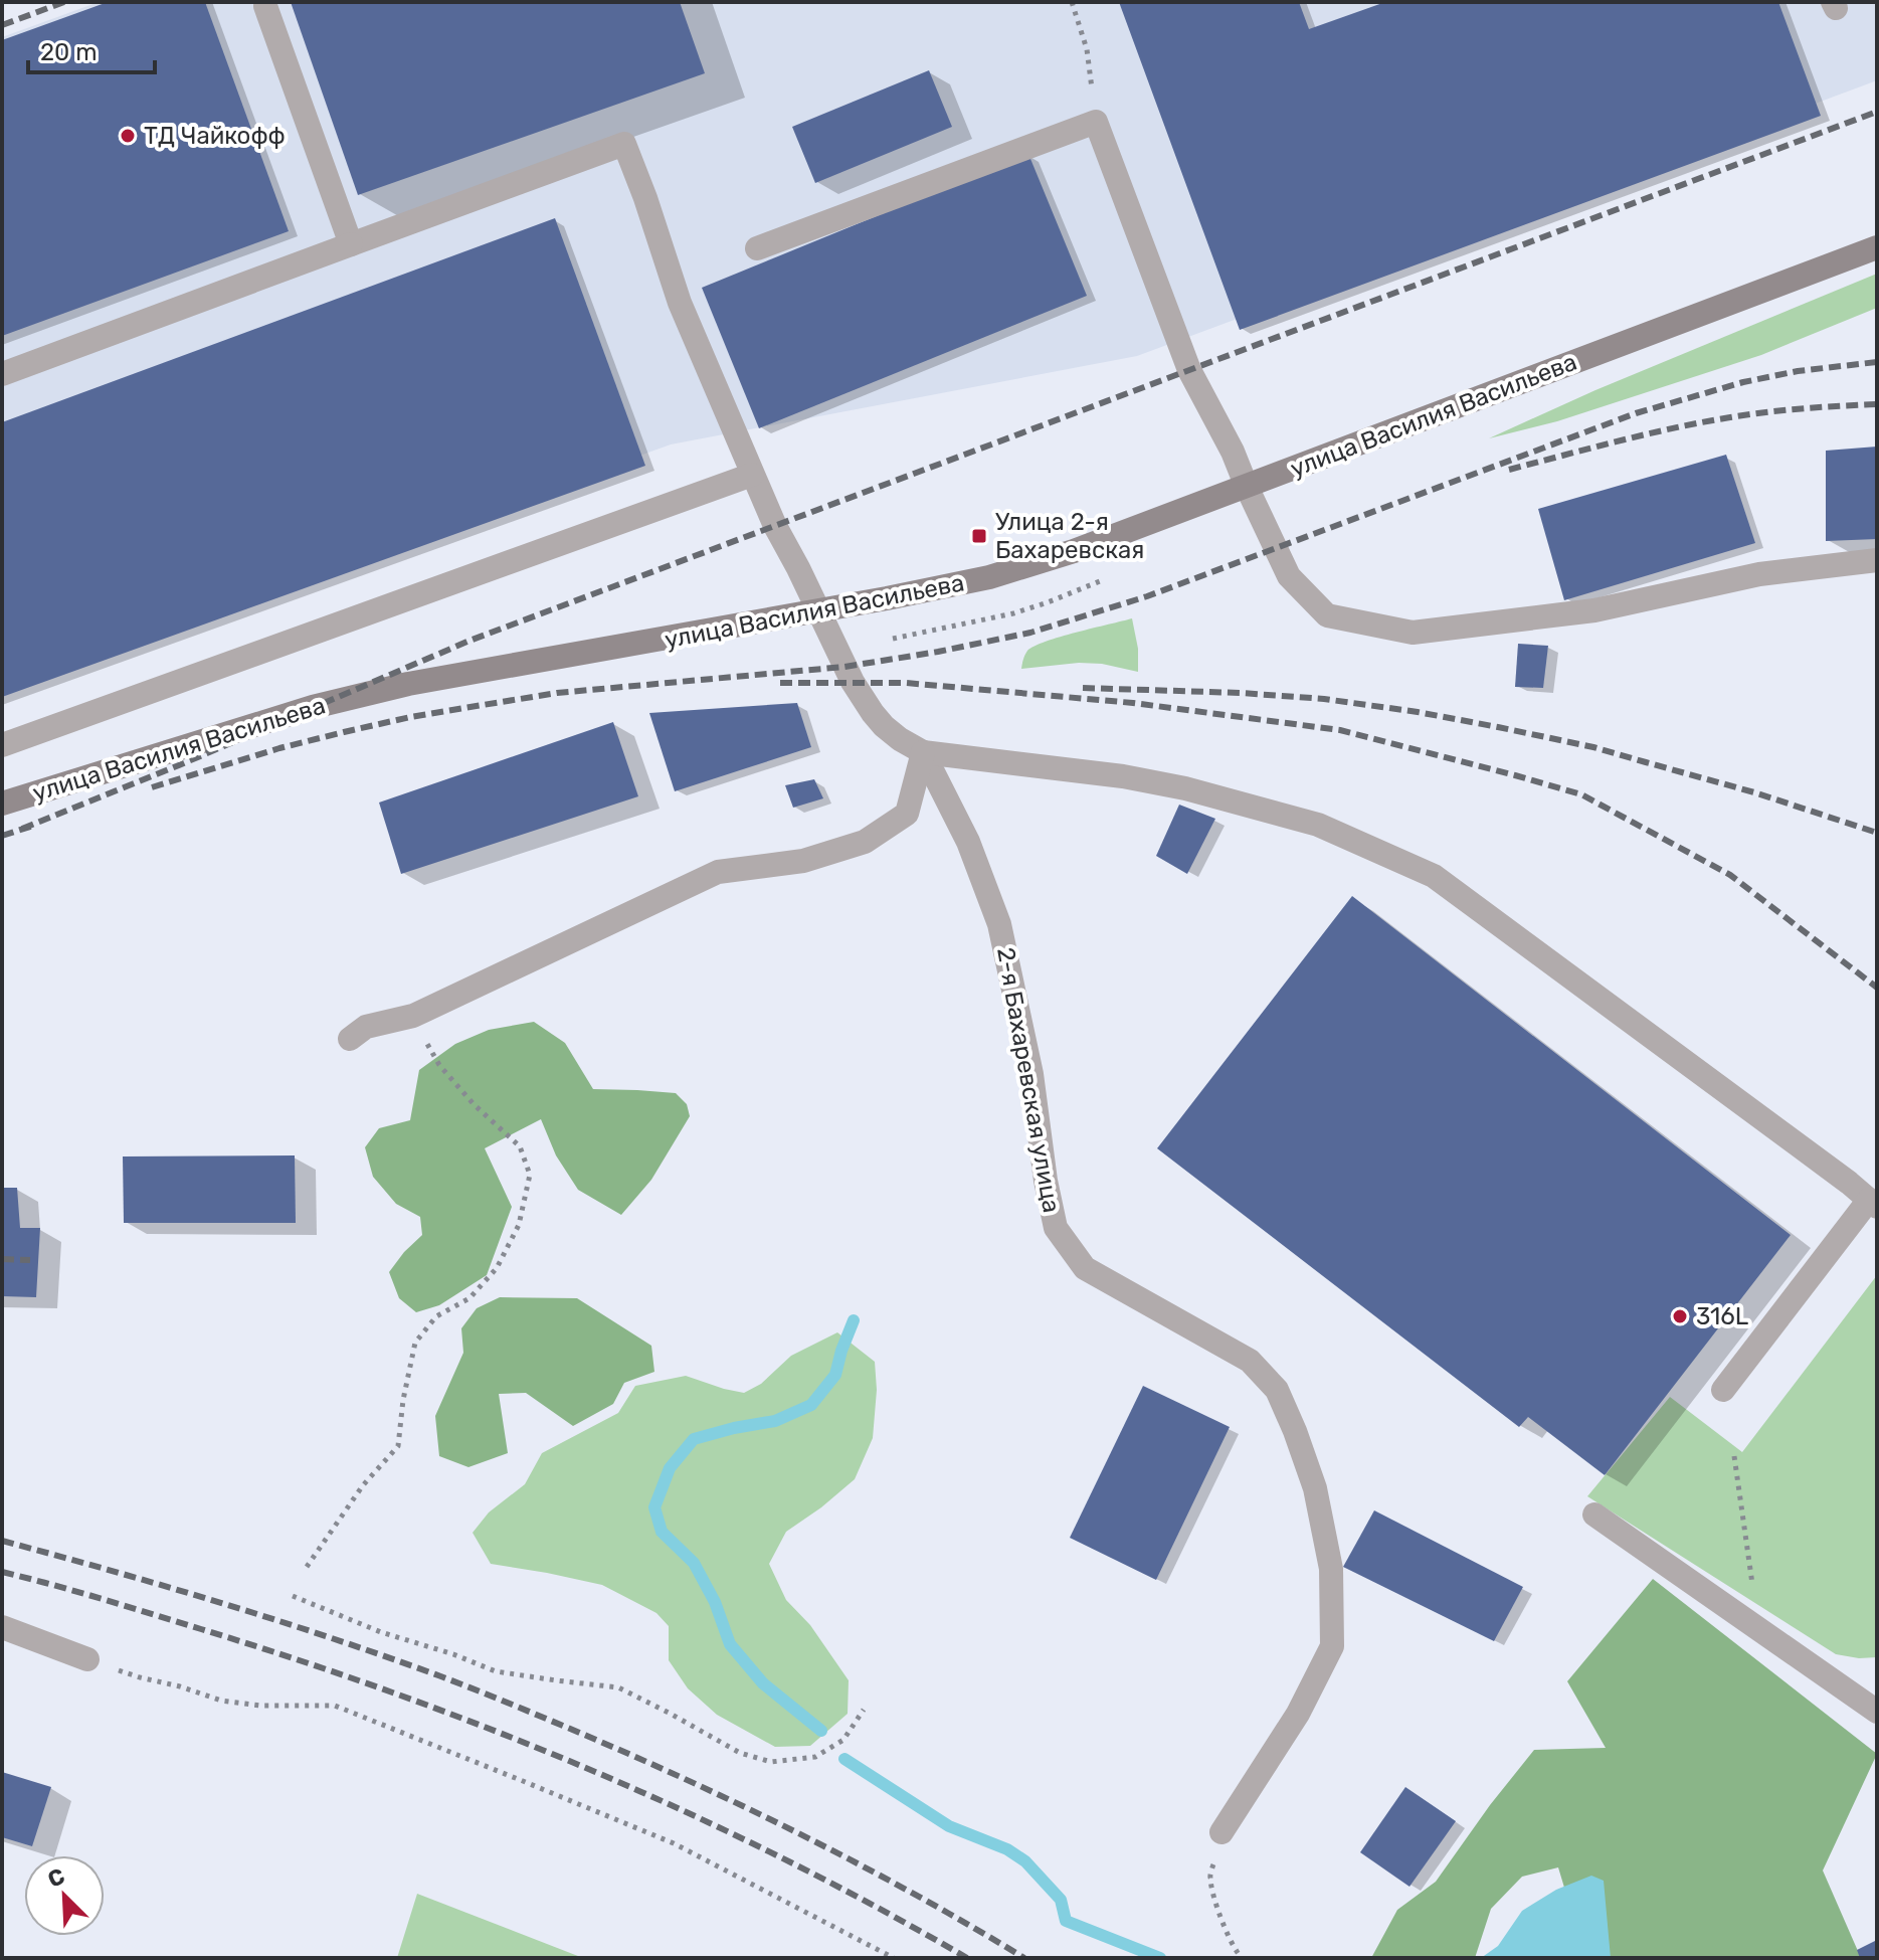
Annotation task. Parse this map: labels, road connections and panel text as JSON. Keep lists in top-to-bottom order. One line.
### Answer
{"streets":{"main road":["улица Василия Васильева"],"lane":["2-я Бахаревская улица"]},"places":{"other":["ТД Чайкофф","316L"],"transit":["Улица 2-я Бахаревская"]},"scale_bar":"20 m","north":"top left"}
